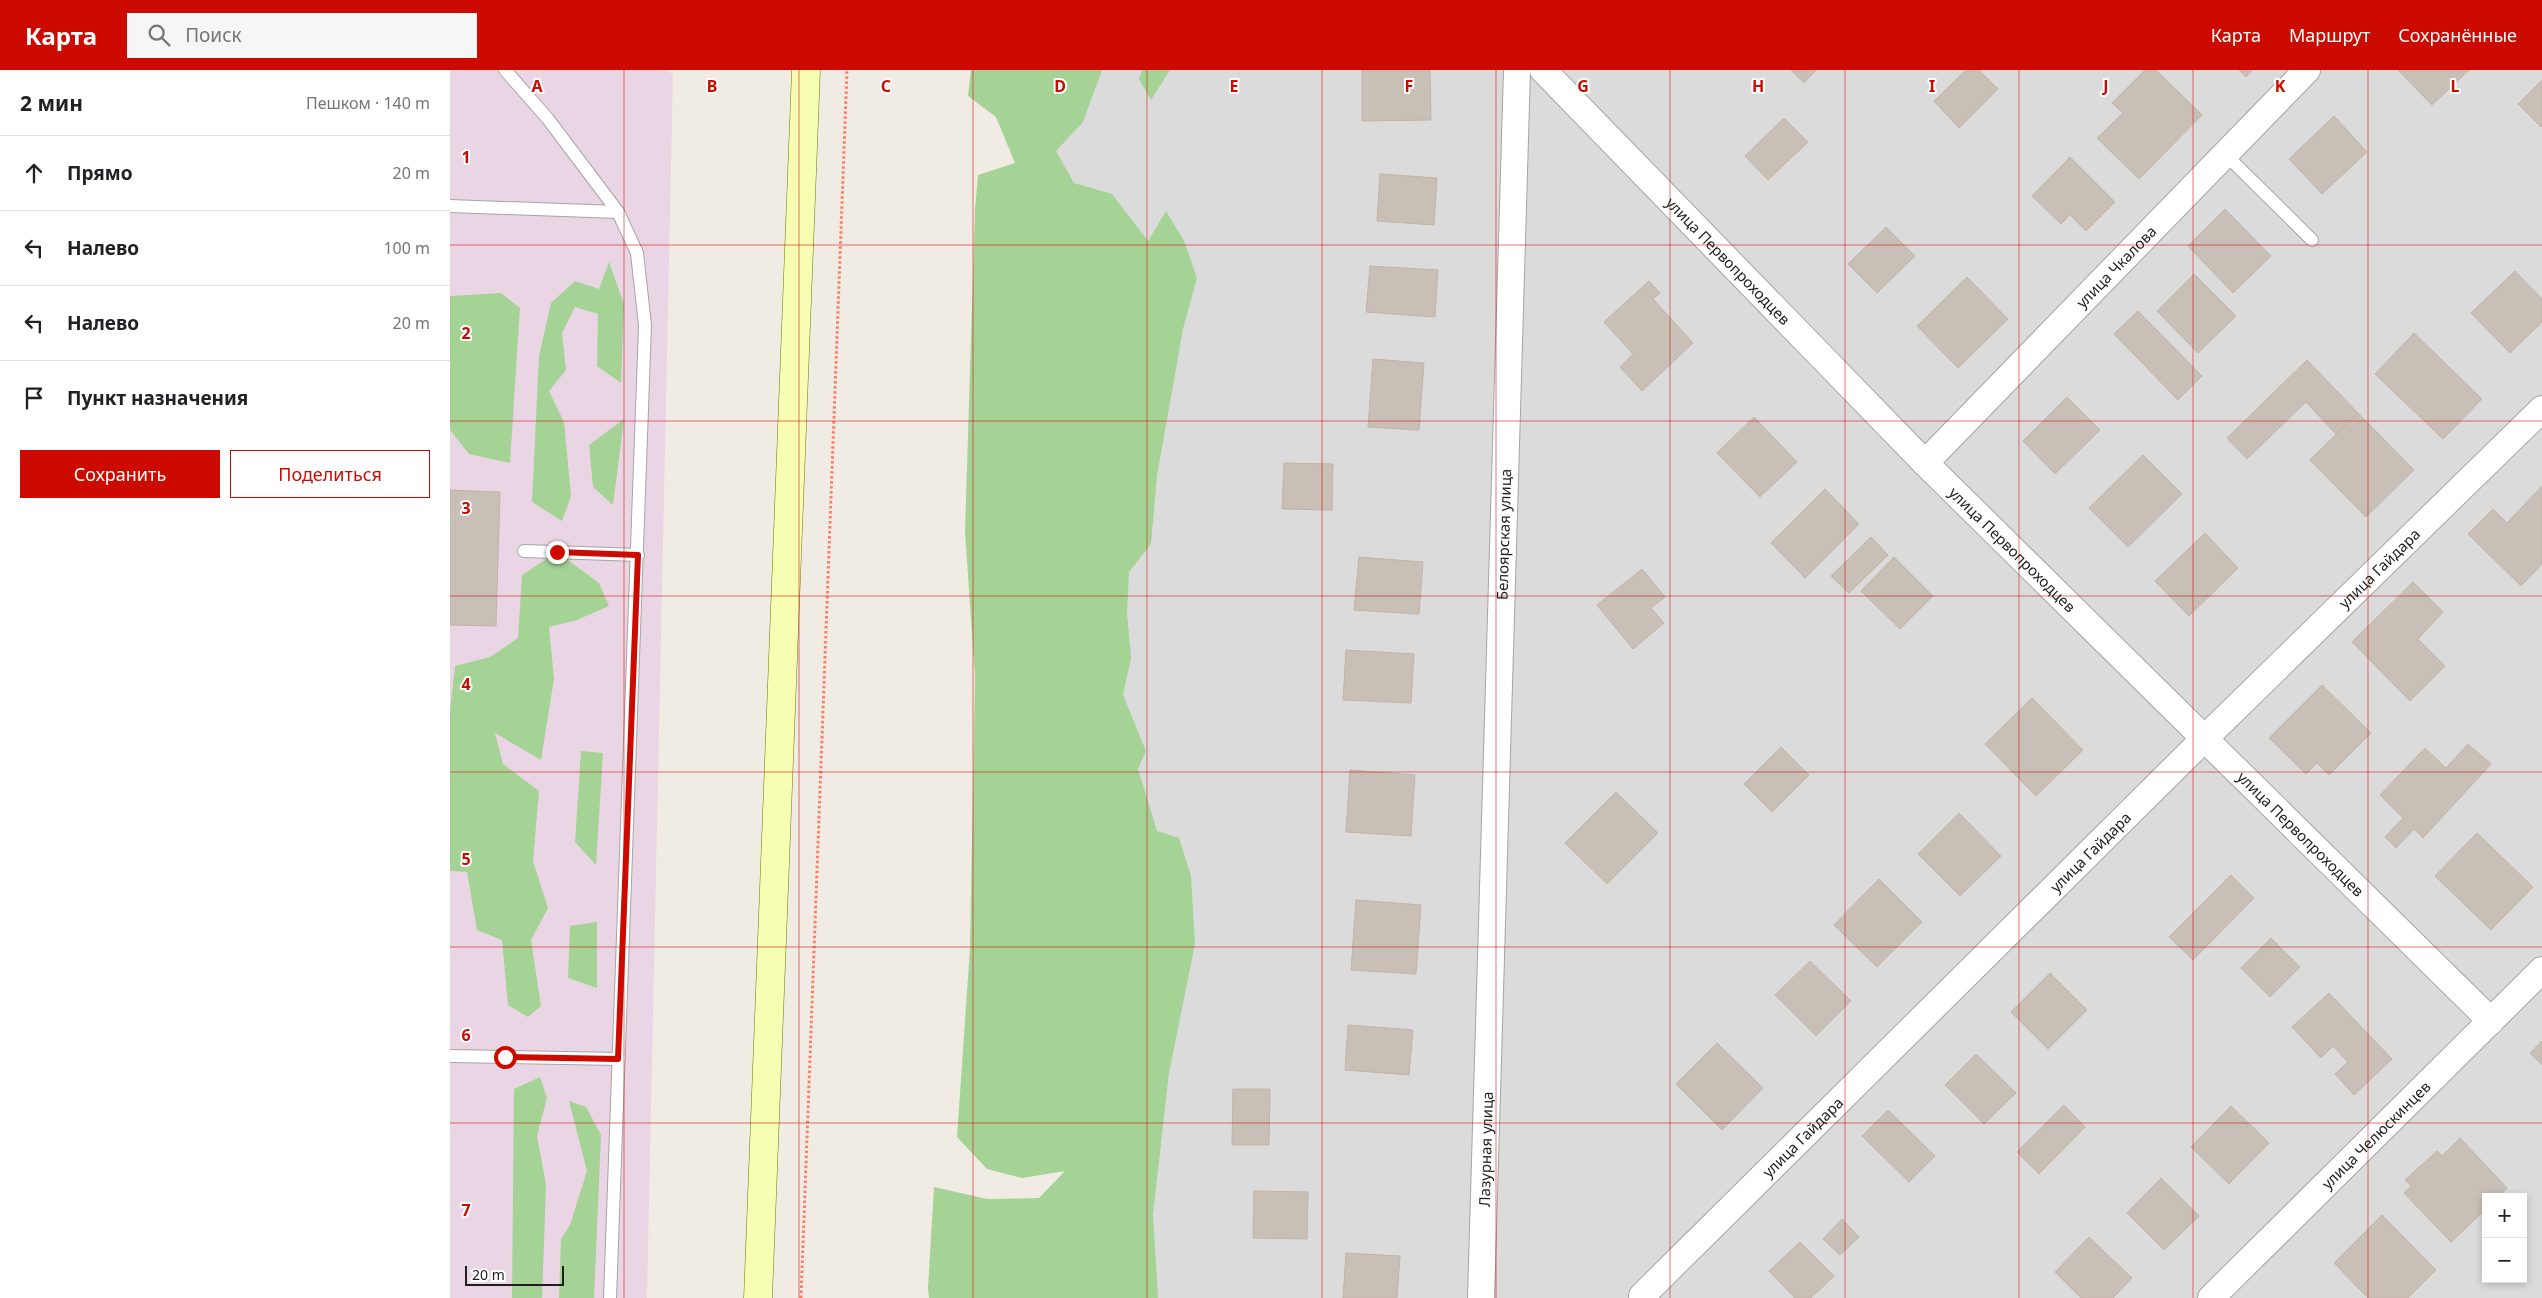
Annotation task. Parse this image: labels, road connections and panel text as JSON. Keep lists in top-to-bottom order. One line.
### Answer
{"streets":{"street":["улица Первопроходцев","улица Чкалова","Белоярская улица","улица Гайдара","улица Челюскинцев","Лазурная улица"]},"crossings":[["улица Первопроходцев","улица Чкалова"],["улица Первопроходцев","улица Гайдара"],["улица Первопроходцев","улица Челюскинцев"],["Белоярская улица","Лазурная улица"]],"scale_bar":"20 m","page":{"header":"Карта","search":"Поиск","nav":["Карта","Маршрут","Сохранённые"],"heading":["2 мин","Пешком · 140 m"],"list":[["Прямо","20 m"],["Налево","100 m"],["Налево","20 m"],"Пункт назначения"],"buttons":["Сохранить","Поделиться"],"map_buttons":["+","−"],"scale":"20 m"},"grid":{"columns":["A","B","C","D","E","F","G","H","I","J","K","L"],"rows":["1","2","3","4","5","6","7"]}}
